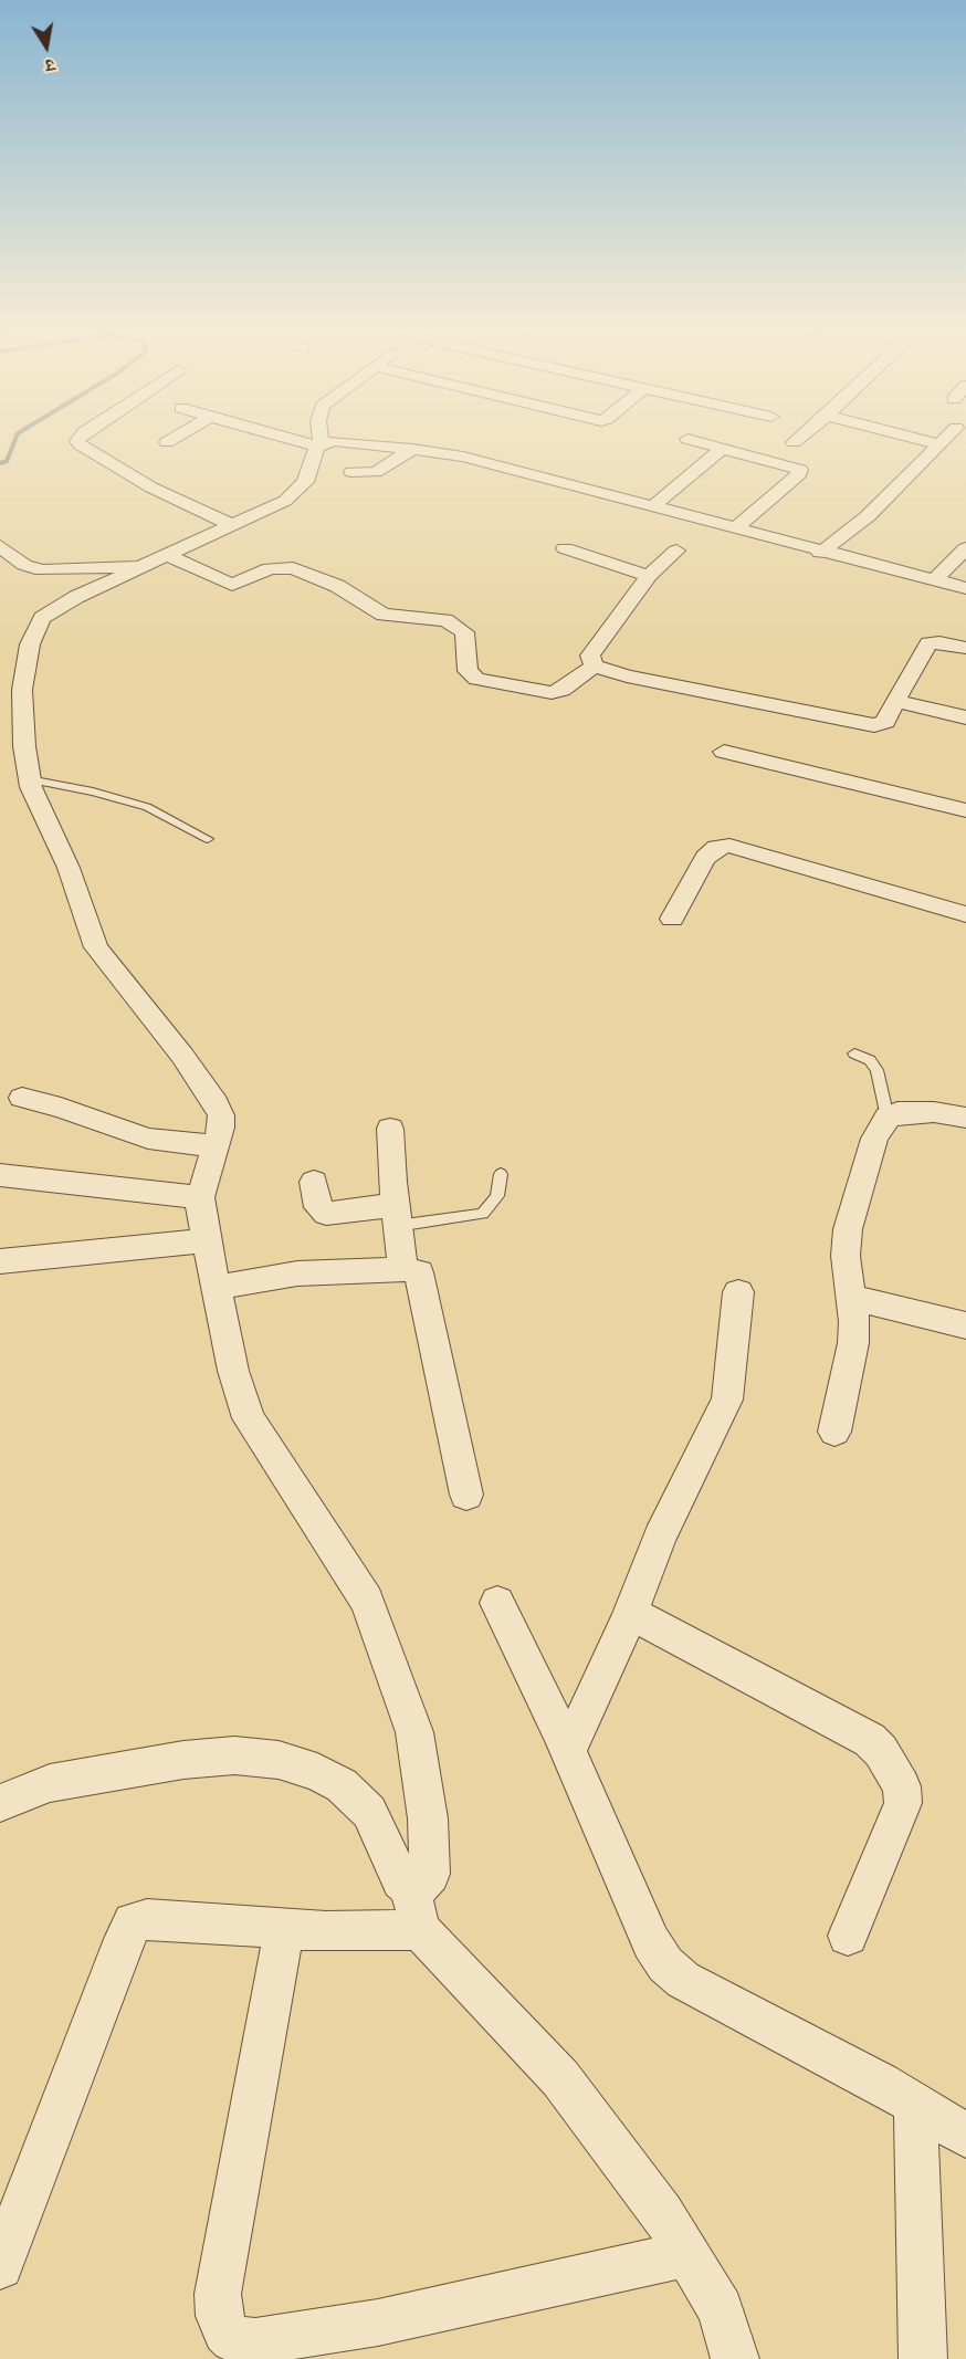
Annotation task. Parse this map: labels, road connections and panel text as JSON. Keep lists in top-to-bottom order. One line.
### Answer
{"north":"bottom"}
